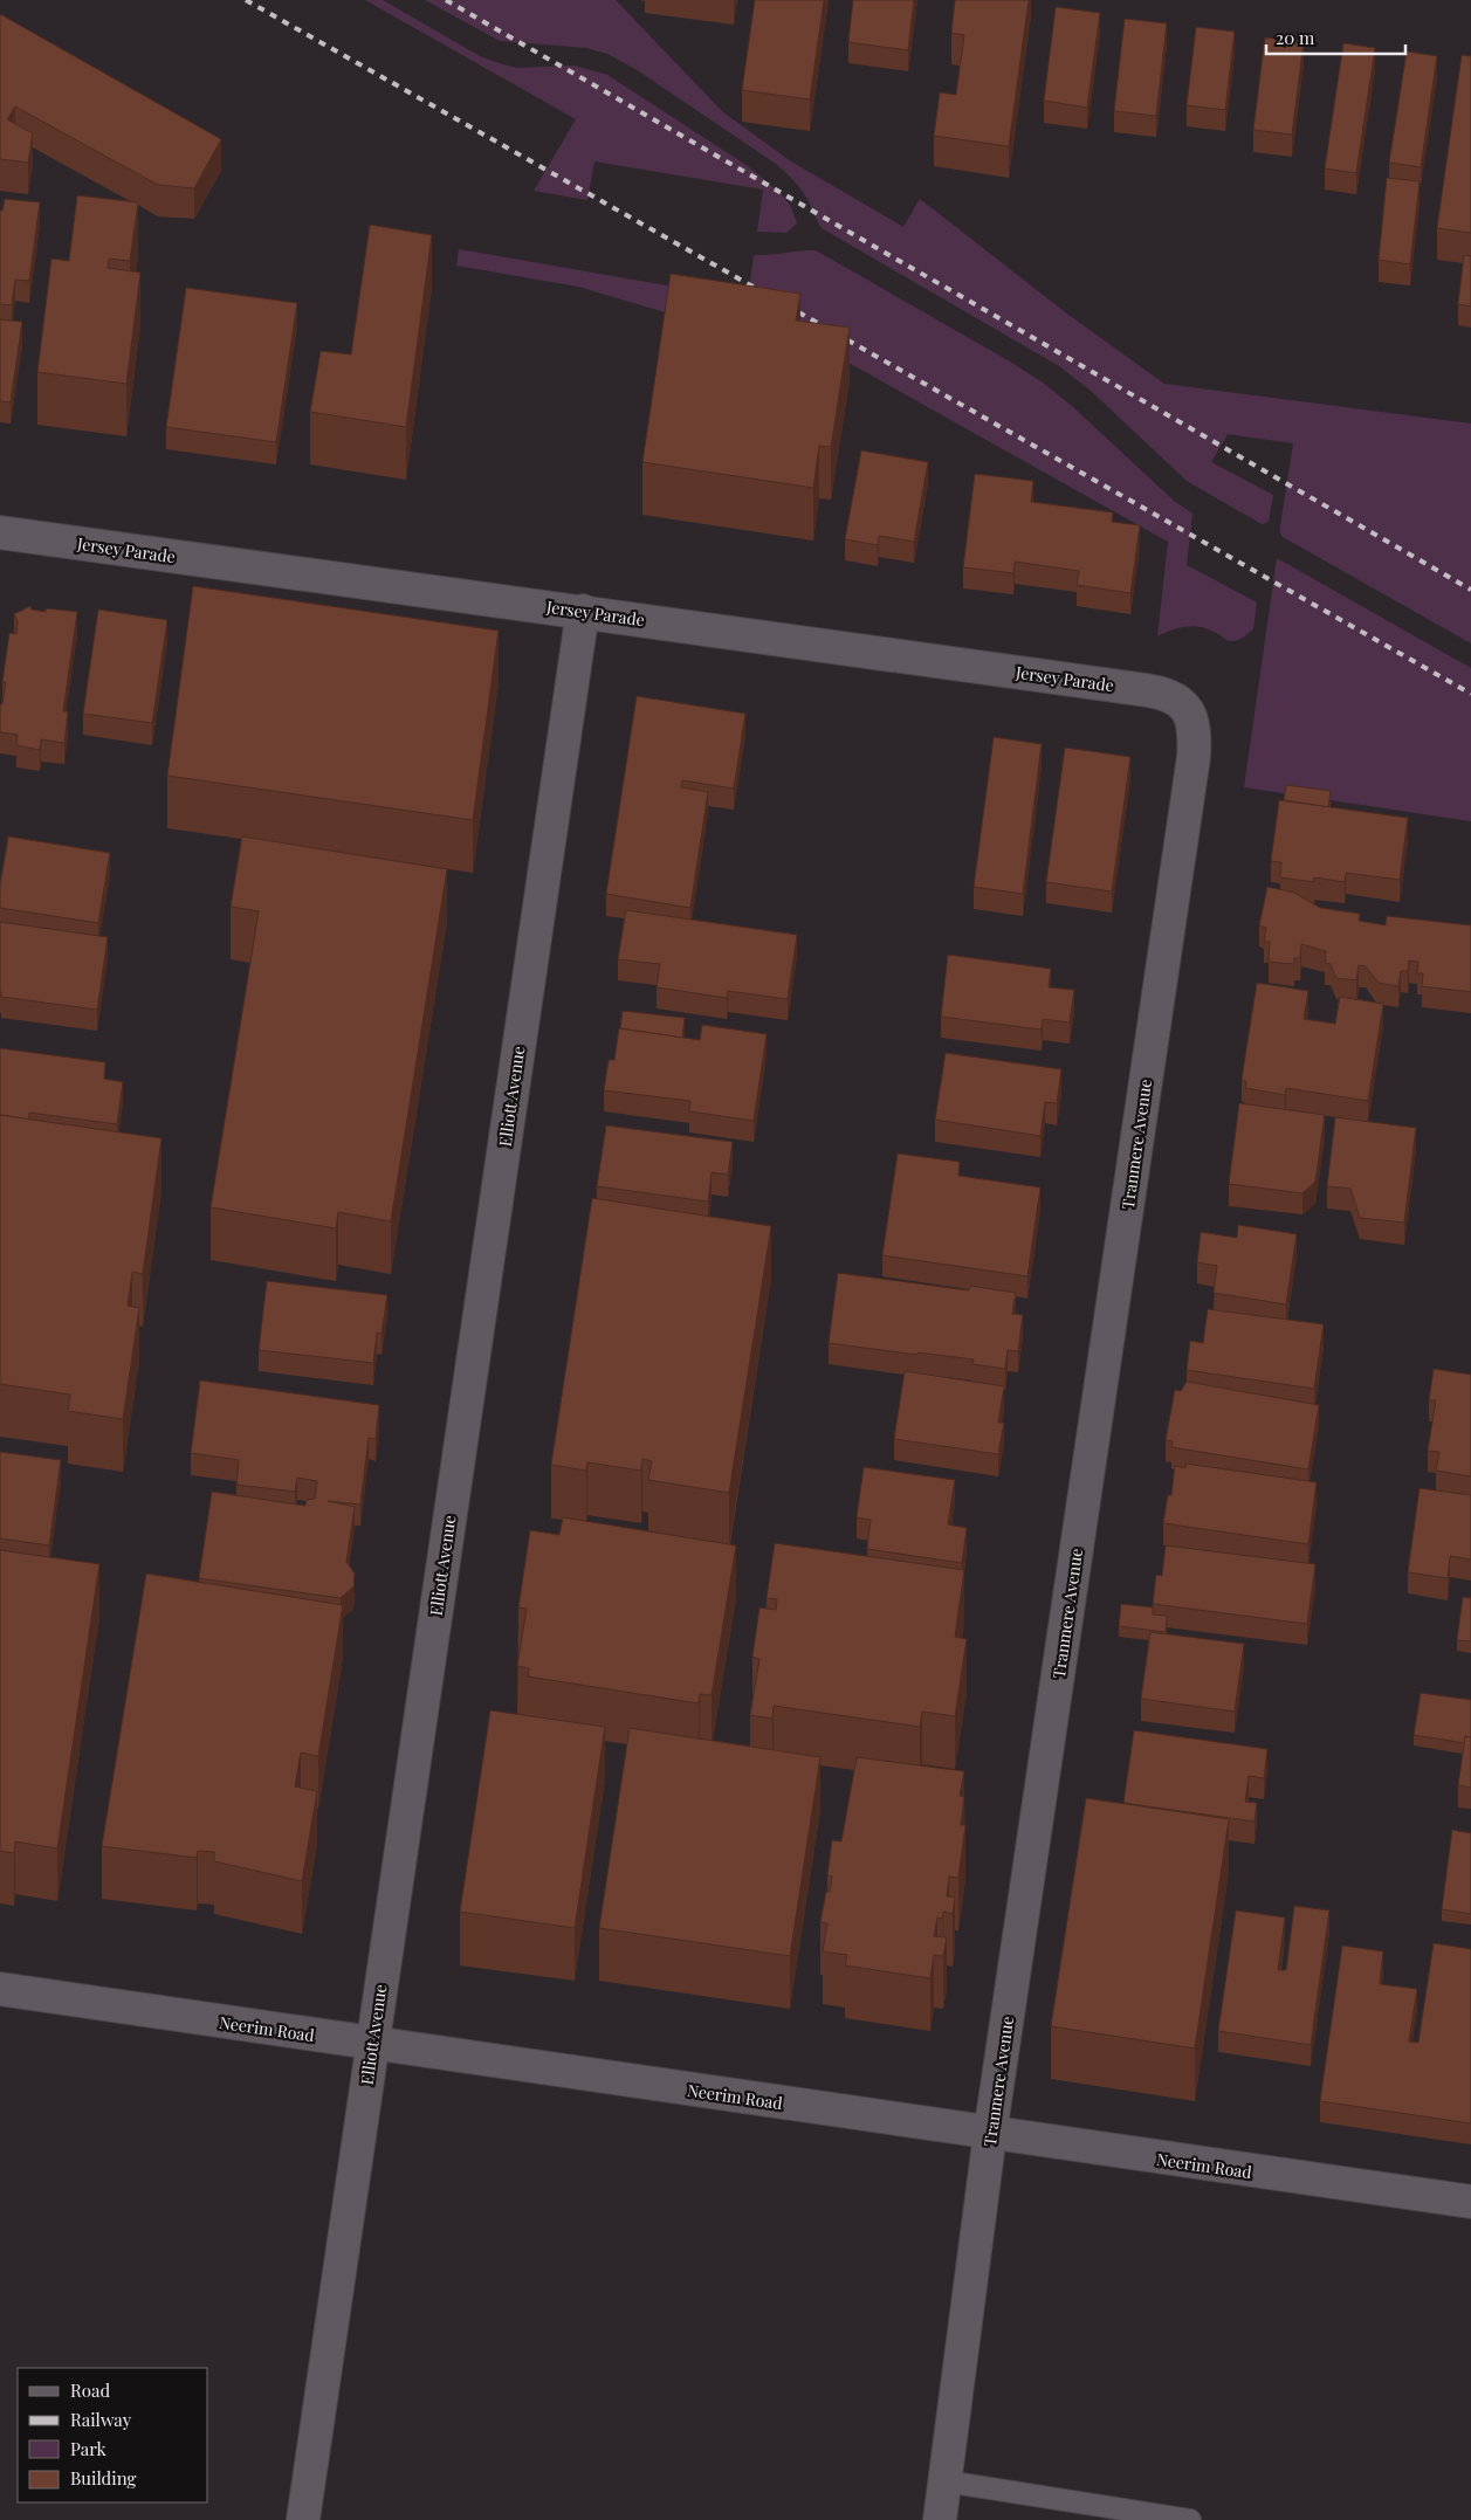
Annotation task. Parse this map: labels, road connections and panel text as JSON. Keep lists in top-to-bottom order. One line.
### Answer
{"streets":{"street":["Jersey Parade","Elliott Avenue","Tranmere Avenue","Neerim Road"]},"crossings":[["Jersey Parade","Elliott Avenue"],["Jersey Parade","Tranmere Avenue"],["Elliott Avenue","Neerim Road"],["Tranmere Avenue","Neerim Road"]],"legend":["Road","Railway","Park","Building"],"scale_bar":"20 m"}
